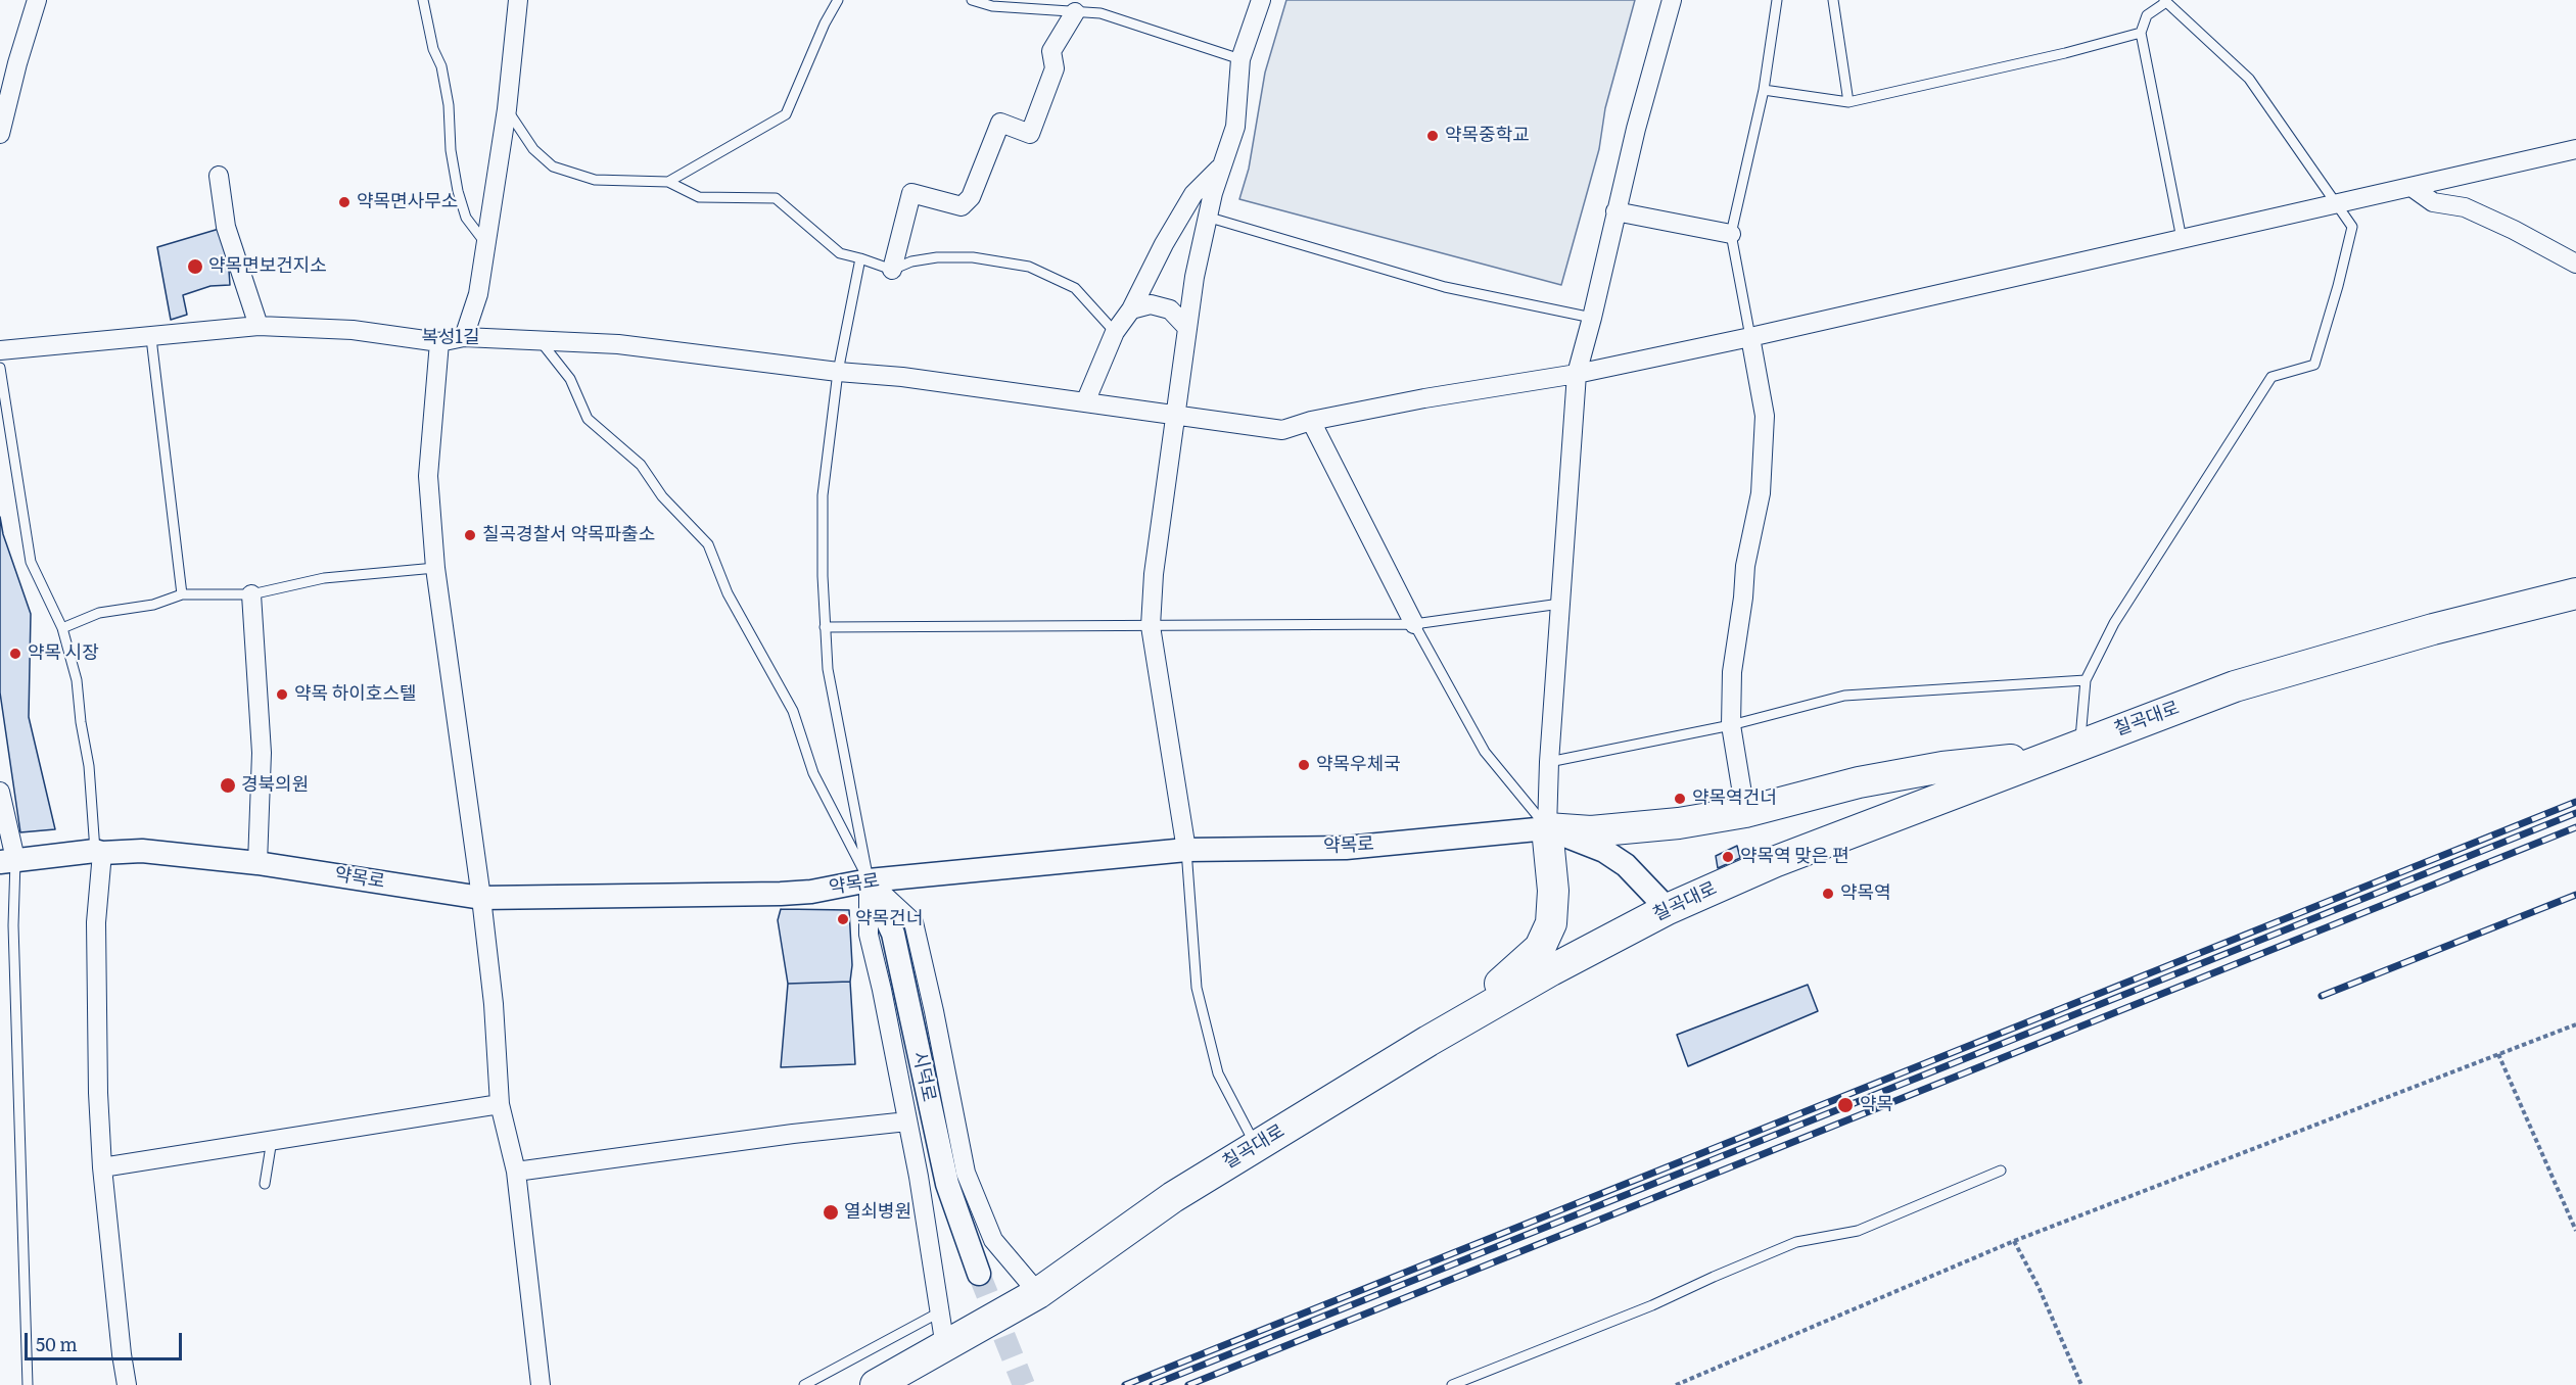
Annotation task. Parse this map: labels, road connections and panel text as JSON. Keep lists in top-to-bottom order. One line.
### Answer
{"streets":{"main road":["칠곡대로"],"street":["복성1길","약목로","시덕로"]},"crossings":[["칠곡대로","약목로"],["약목로","시덕로"]],"places":["약목중학교","약목면사무소","약목면보건지소","칠곡경찰서 약목파출소","약목 시장","약목 하이호스텔","약목우체국","경북의원","약목역건너","약목역 맞은 편","약목역","약목건너","약목","열쇠병원"],"scale_bar":"50 m"}
